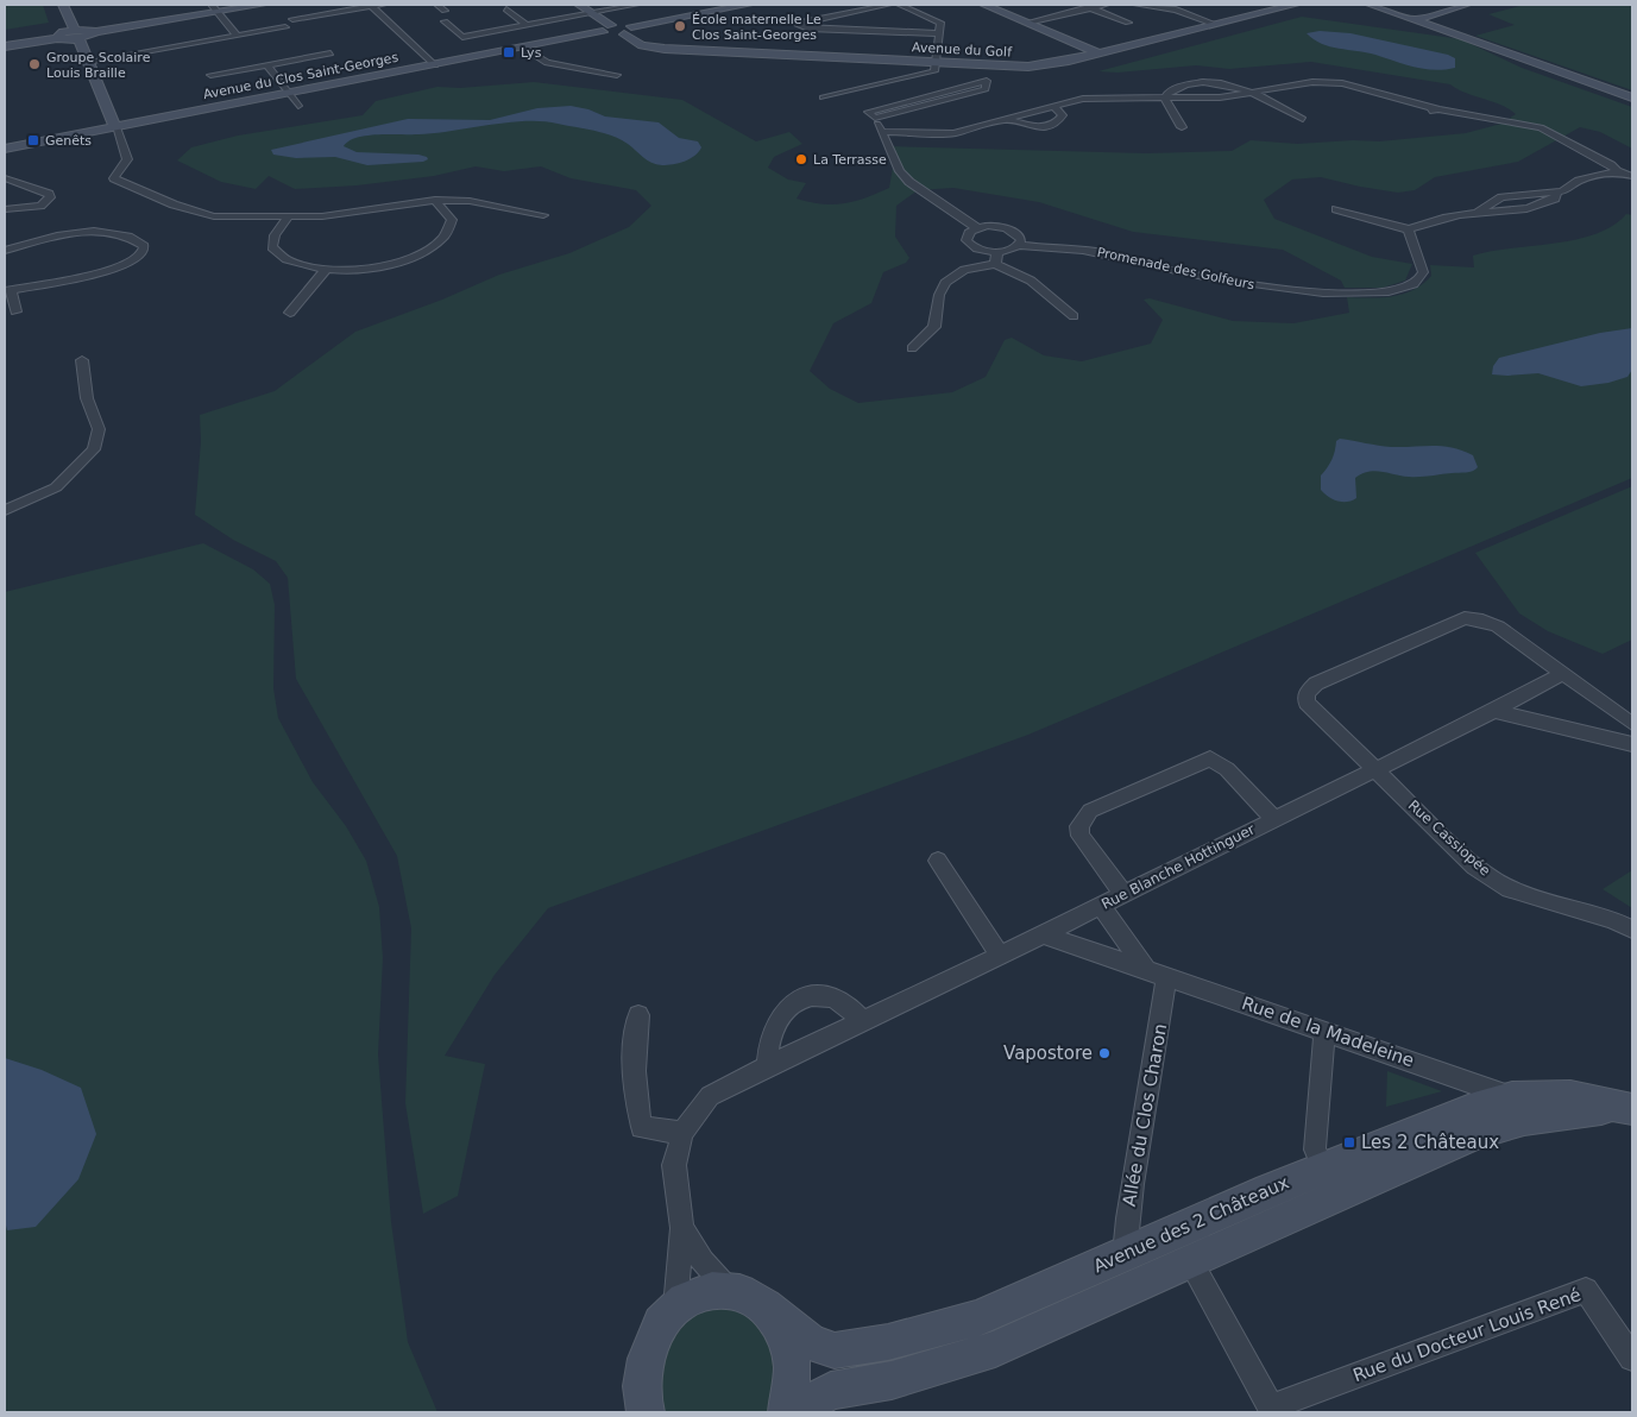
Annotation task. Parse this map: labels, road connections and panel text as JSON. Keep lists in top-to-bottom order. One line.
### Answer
{"streets":{"street":["Avenue du Golf","Avenue du Clos Saint-Georges","Promenade des Golfeurs","Rue Cassiopée","Rue Blanche Hottinguer","Rue de la Madeleine","Allée du Clos Charon","Avenue des 2 Châteaux","Rue du Docteur Louis René"]},"crossings":[["Rue Cassiopée","Rue Blanche Hottinguer"],["Rue Blanche Hottinguer","Rue de la Madeleine"],["Rue de la Madeleine","Allée du Clos Charon"],["Rue de la Madeleine","Avenue des 2 Châteaux"],["Allée du Clos Charon","Avenue des 2 Châteaux"]],"places":{"other":["École maternelle Le Clos Saint-Georges","Groupe Scolaire Louis Braille","La Terrasse","Vapostore"],"transit":["Lys","Genêts","Les 2 Châteaux"]}}
